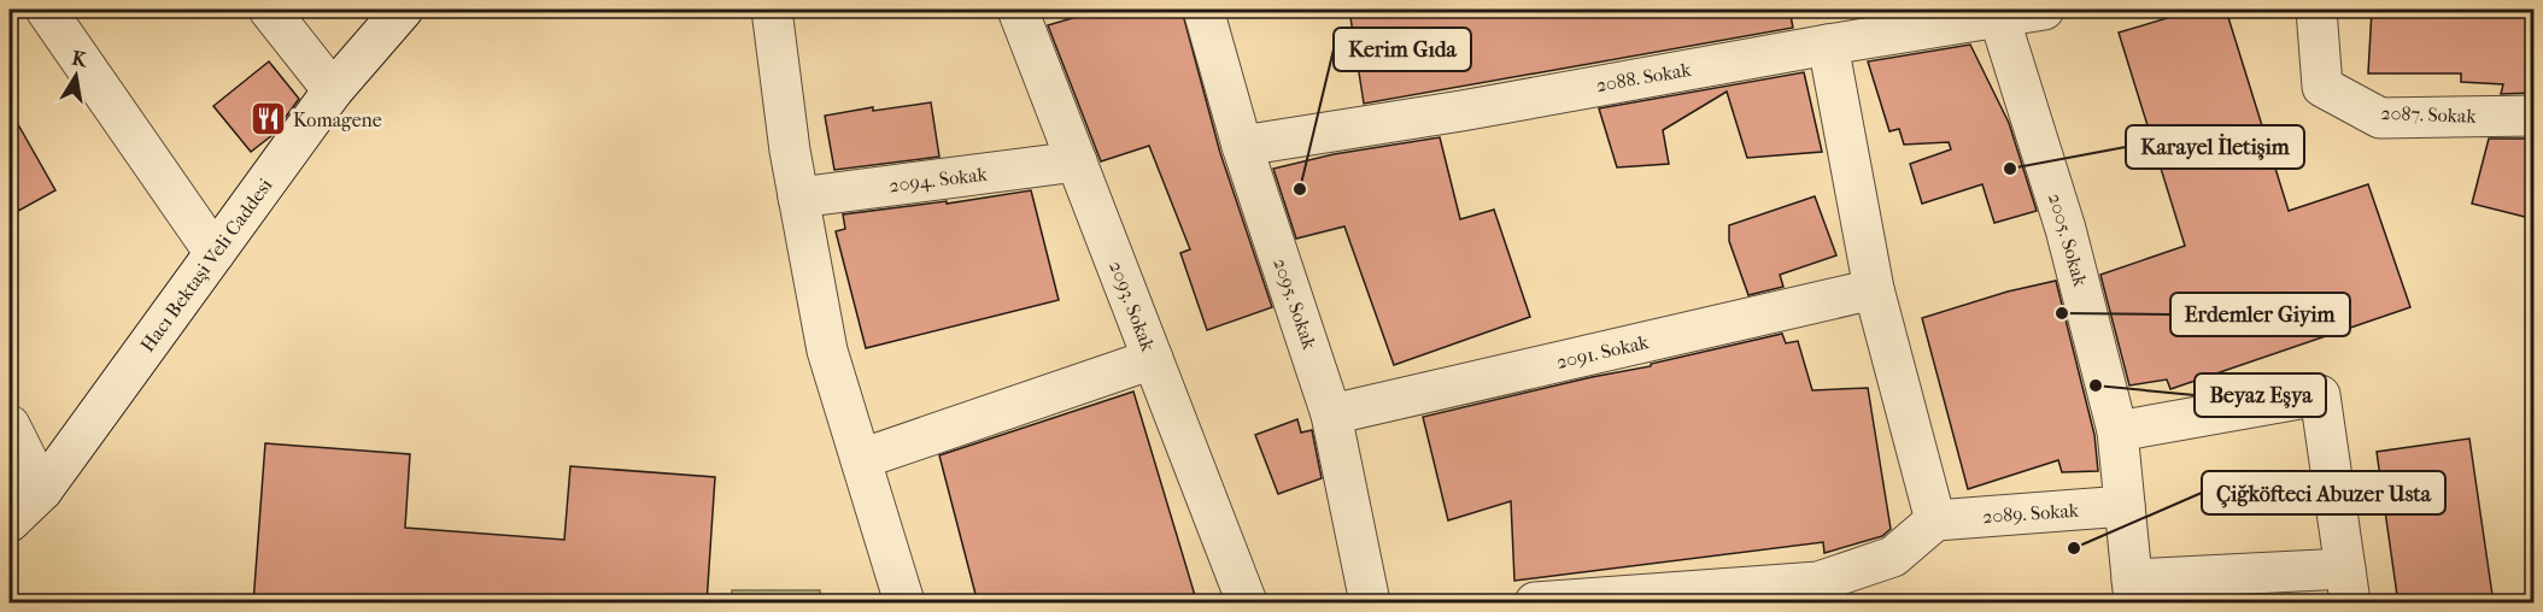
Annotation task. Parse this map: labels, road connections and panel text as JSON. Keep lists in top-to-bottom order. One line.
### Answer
{"streets":{"street":["2088. Sokak","2087. Sokak","2094. Sokak","2005. Sokak","Hacı Bektaşi Veli Caddesi","2095. Sokak","2093. Sokak","2091. Sokak","2089. Sokak"]},"crossings":[["2088. Sokak","2005. Sokak"],["2088. Sokak","2095. Sokak"],["2094. Sokak","2093. Sokak"],["2005. Sokak","2089. Sokak"],["2095. Sokak","2091. Sokak"]],"places":{"restaurant":["Komagene"],"other":["Karayel İletişim","Kerim Gıda","Erdemler Giyim","Beyaz Eşya","Çiğköfteci Abuzer Usta"]},"north":"top"}
